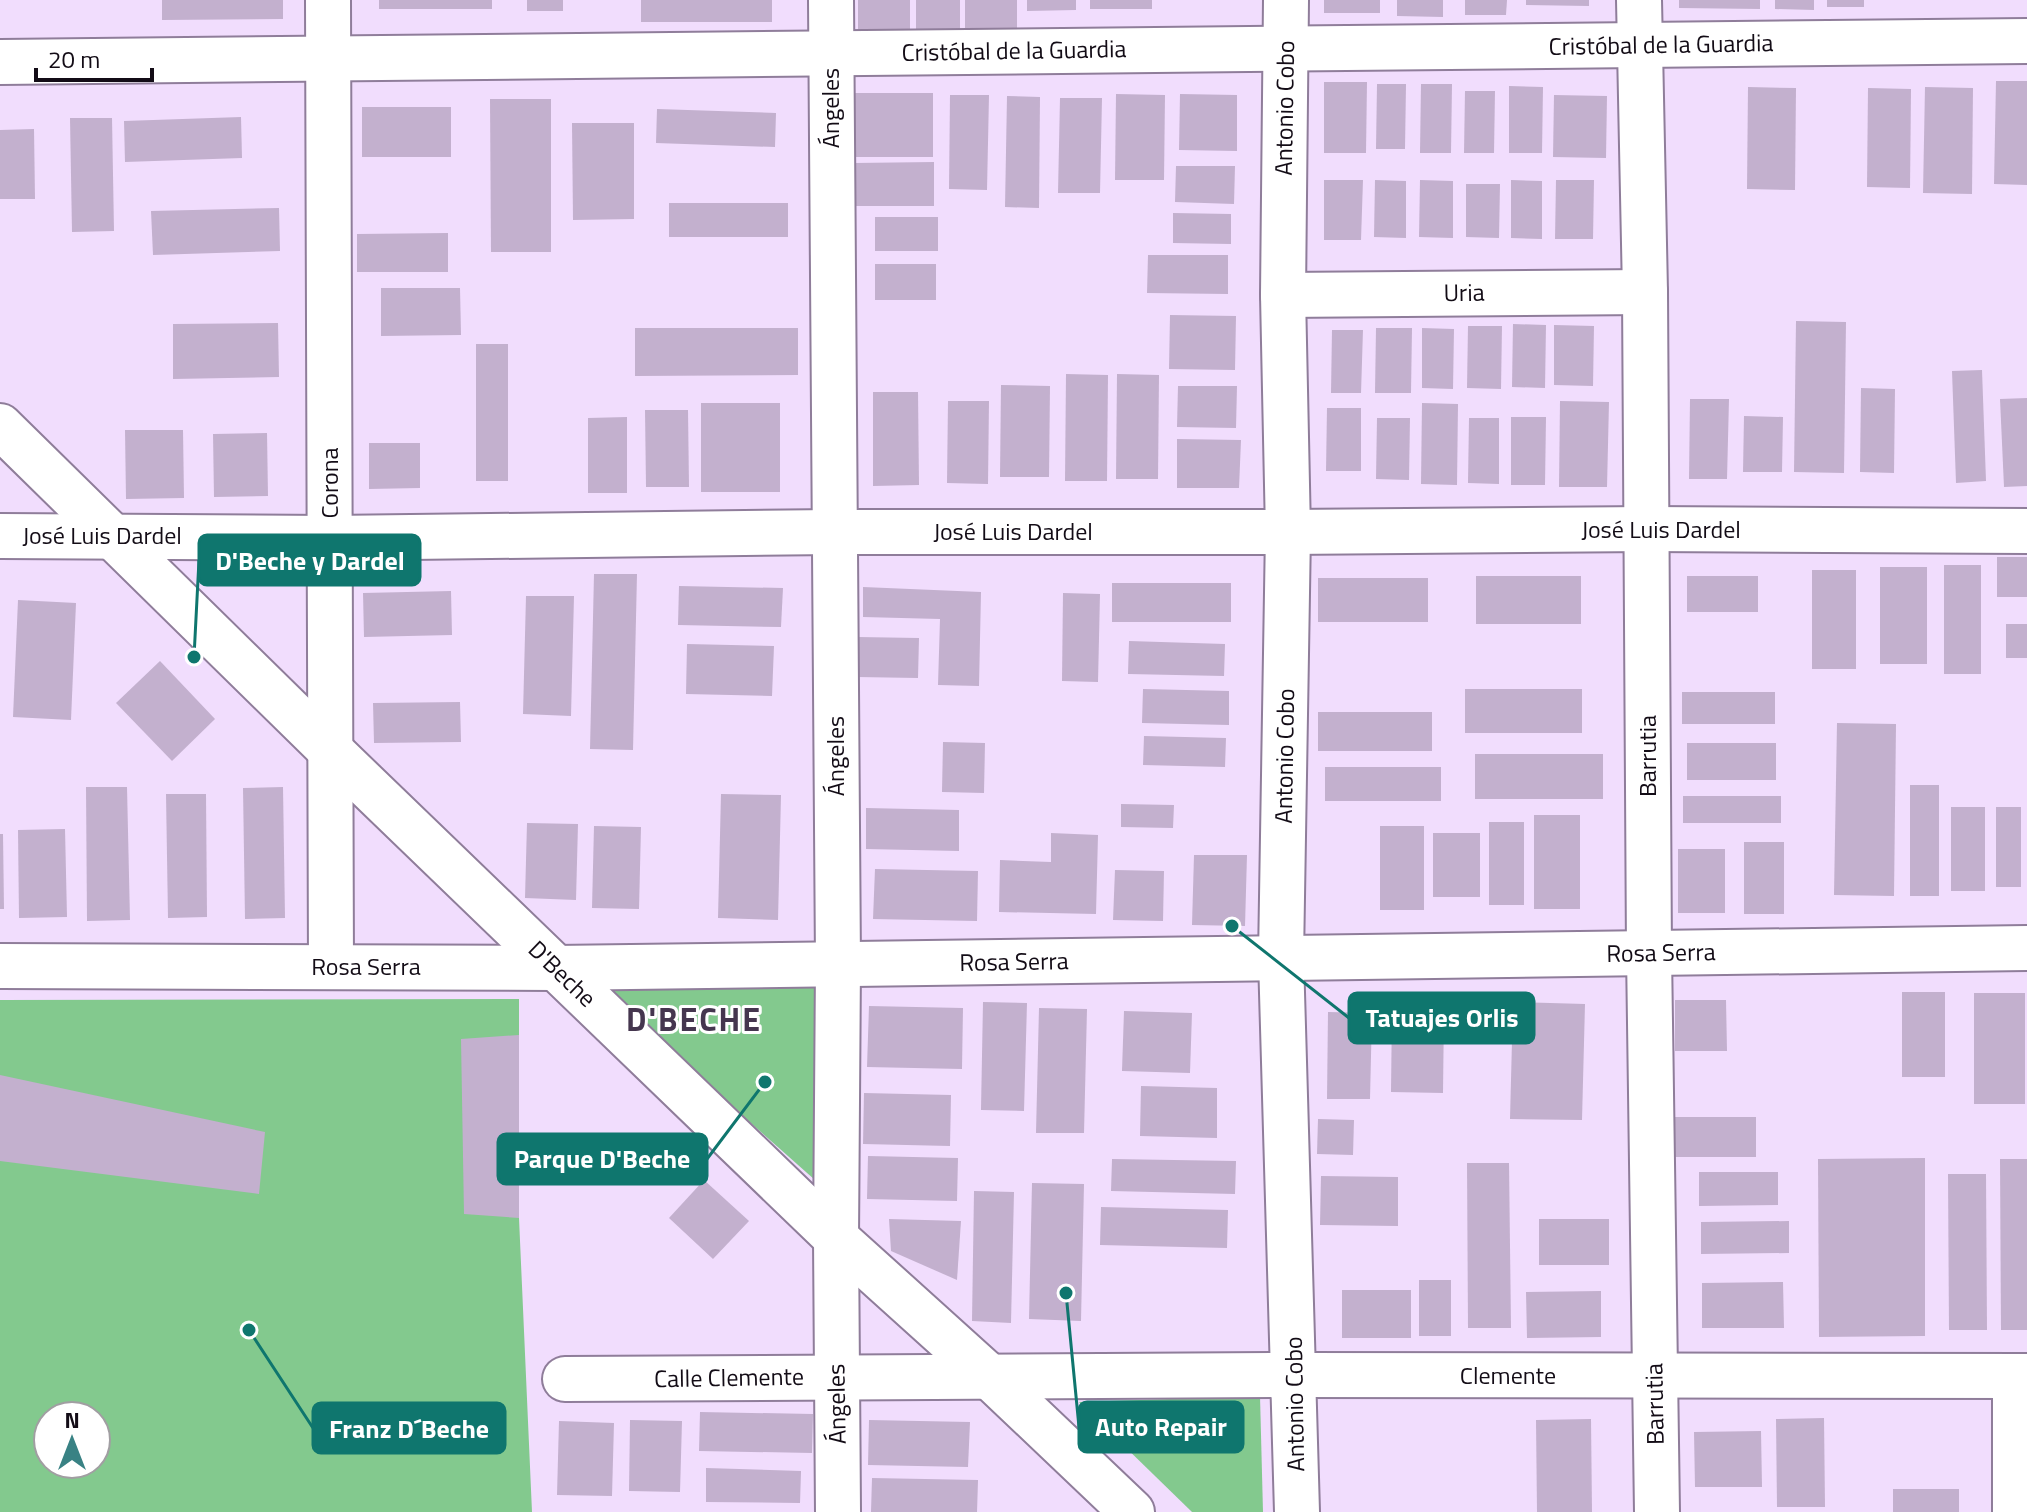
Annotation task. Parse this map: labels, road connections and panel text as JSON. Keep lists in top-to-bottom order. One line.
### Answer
{"streets":{"street":["Cristóbal de la Guardia","Ángeles","Antonio Cobo","Uria","Corona","José Luis Dardel","Barrutia","Rosa Serra","D'Beche","Clemente","Calle Clemente"]},"crossings":[["Cristóbal de la Guardia","Ángeles"],["Cristóbal de la Guardia","Antonio Cobo"],["Cristóbal de la Guardia","Corona"],["Cristóbal de la Guardia","Barrutia"],["Ángeles","José Luis Dardel"],["Ángeles","Rosa Serra"],["Ángeles","D'Beche"],["Ángeles","Calle Clemente"],["Antonio Cobo","Uria"],["Antonio Cobo","José Luis Dardel"],["Antonio Cobo","Rosa Serra"],["Antonio Cobo","Clemente"],["Uria","Barrutia"],["Corona","José Luis Dardel"],["Corona","Rosa Serra"],["Corona","D'Beche"],["José Luis Dardel","Barrutia"],["José Luis Dardel","D'Beche"],["Barrutia","Rosa Serra"],["Barrutia","Clemente"],["Rosa Serra","D'Beche"],["D'Beche","Clemente"],["D'Beche","Calle Clemente"],["Clemente","Calle Clemente"]],"districts":["D'BECHE"],"places":["D'Beche y Dardel","Tatuajes Orlis","Parque D'Beche","Auto Repair","Franz D´Beche"],"scale_bar":"20 m","north":"top"}
